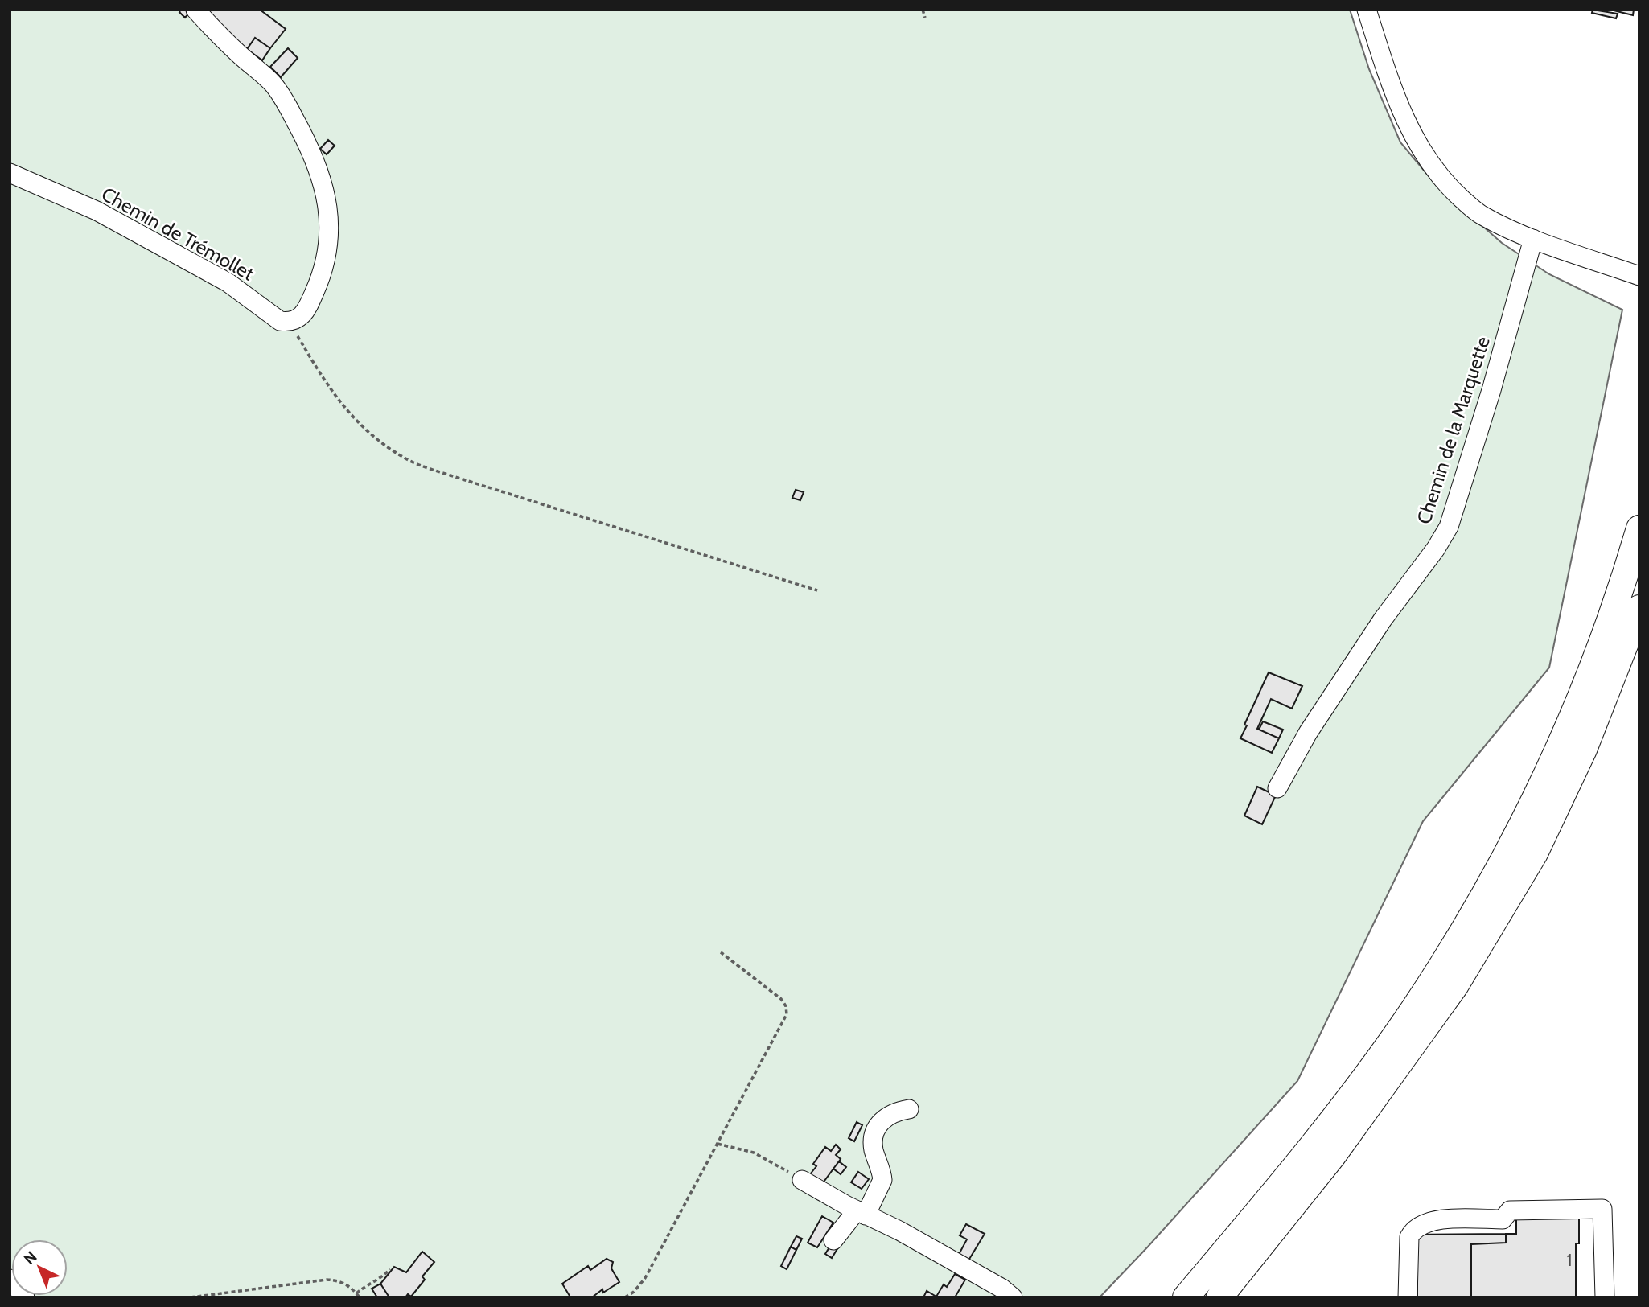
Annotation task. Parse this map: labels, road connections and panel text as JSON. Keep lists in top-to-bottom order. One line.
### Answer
{"streets":{"street":["Chemin de Trémollet","Chemin de la Marquette"]},"house_numbers":["1"],"north":"top left"}
